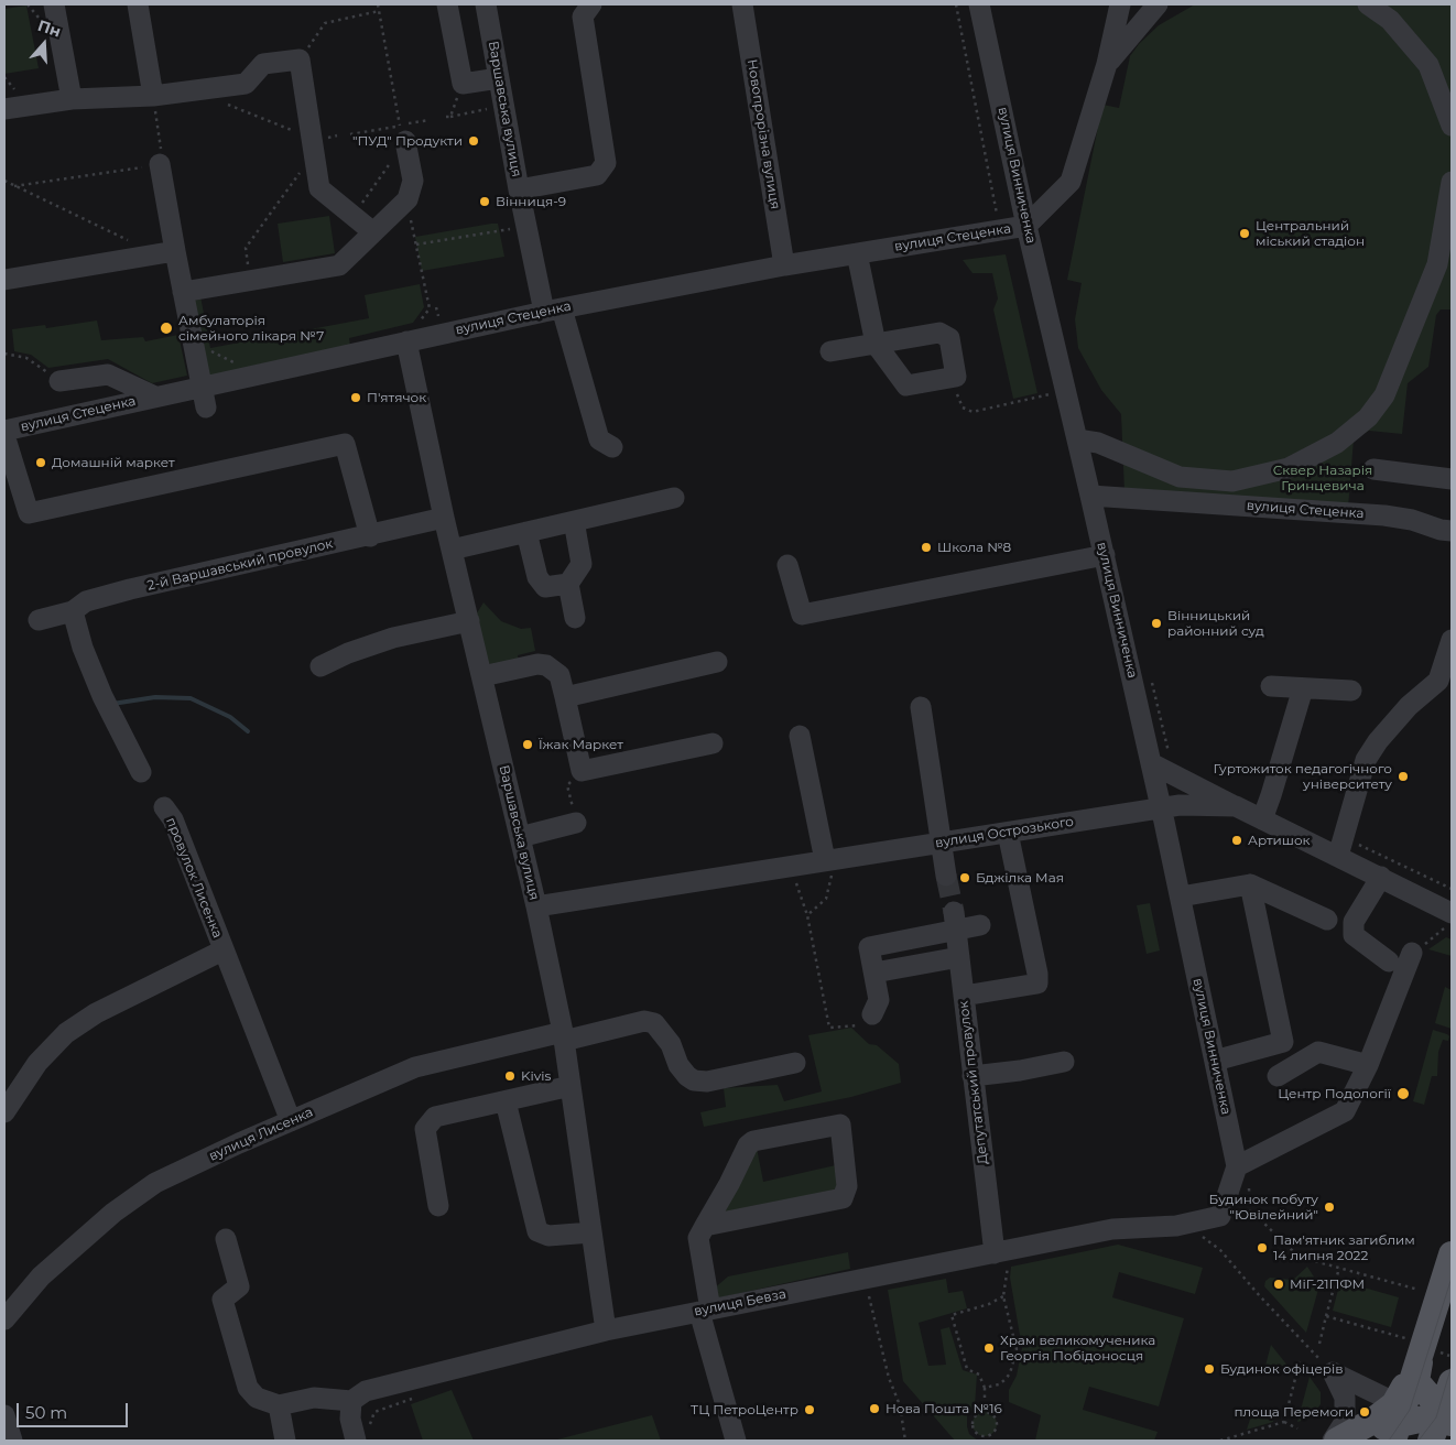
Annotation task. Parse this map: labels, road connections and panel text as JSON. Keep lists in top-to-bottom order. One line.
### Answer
{"streets":{"street":["Варшавська вулиця","Новопрорізна вулиця","вулиця Винниченка","вулиця Стеценка","2-й Варшавський провулок","вулиця Острозького","провулок Лисенка","Депутатський провулок","вулиця Лисенка","вулиця Бевза"]},"crossings":[["Варшавська вулиця","вулиця Стеценка"],["Варшавська вулиця","2-й Варшавський провулок"],["Варшавська вулиця","вулиця Острозького"],["Варшавська вулиця","вулиця Лисенка"],["Варшавська вулиця","вулиця Бевза"],["Новопрорізна вулиця","вулиця Стеценка"],["вулиця Винниченка","вулиця Стеценка"],["вулиця Винниченка","вулиця Острозького"],["вулиця Винниченка","вулиця Бевза"],["провулок Лисенка","вулиця Лисенка"],["Депутатський провулок","вулиця Бевза"]],"parks":["Сквер Назарія Гринцевича"],"places":["\"ПУД\" Продукти","Вінниця-9","Центральний міський стадіон","Амбулаторія сімейного лікаря №7","П'ятячок","Домашній маркет","Школа №8","Вінницький районний суд","Їжак Маркет","Гуртожиток педагогічного університету","Артишок","Бджілка Мая","Kivis","Центр Подології","Будинок побуту \"Ювілейний\"","Пам'ятник загиблим 14 липня 2022","МіГ-21ПФМ","Храм великомученика Георгія Побідоносця","Будинок офіцерів","Нова Пошта №16","ТЦ ПетроЦентр","площа Перемоги"],"scale_bar":"50 m","north":"top"}
